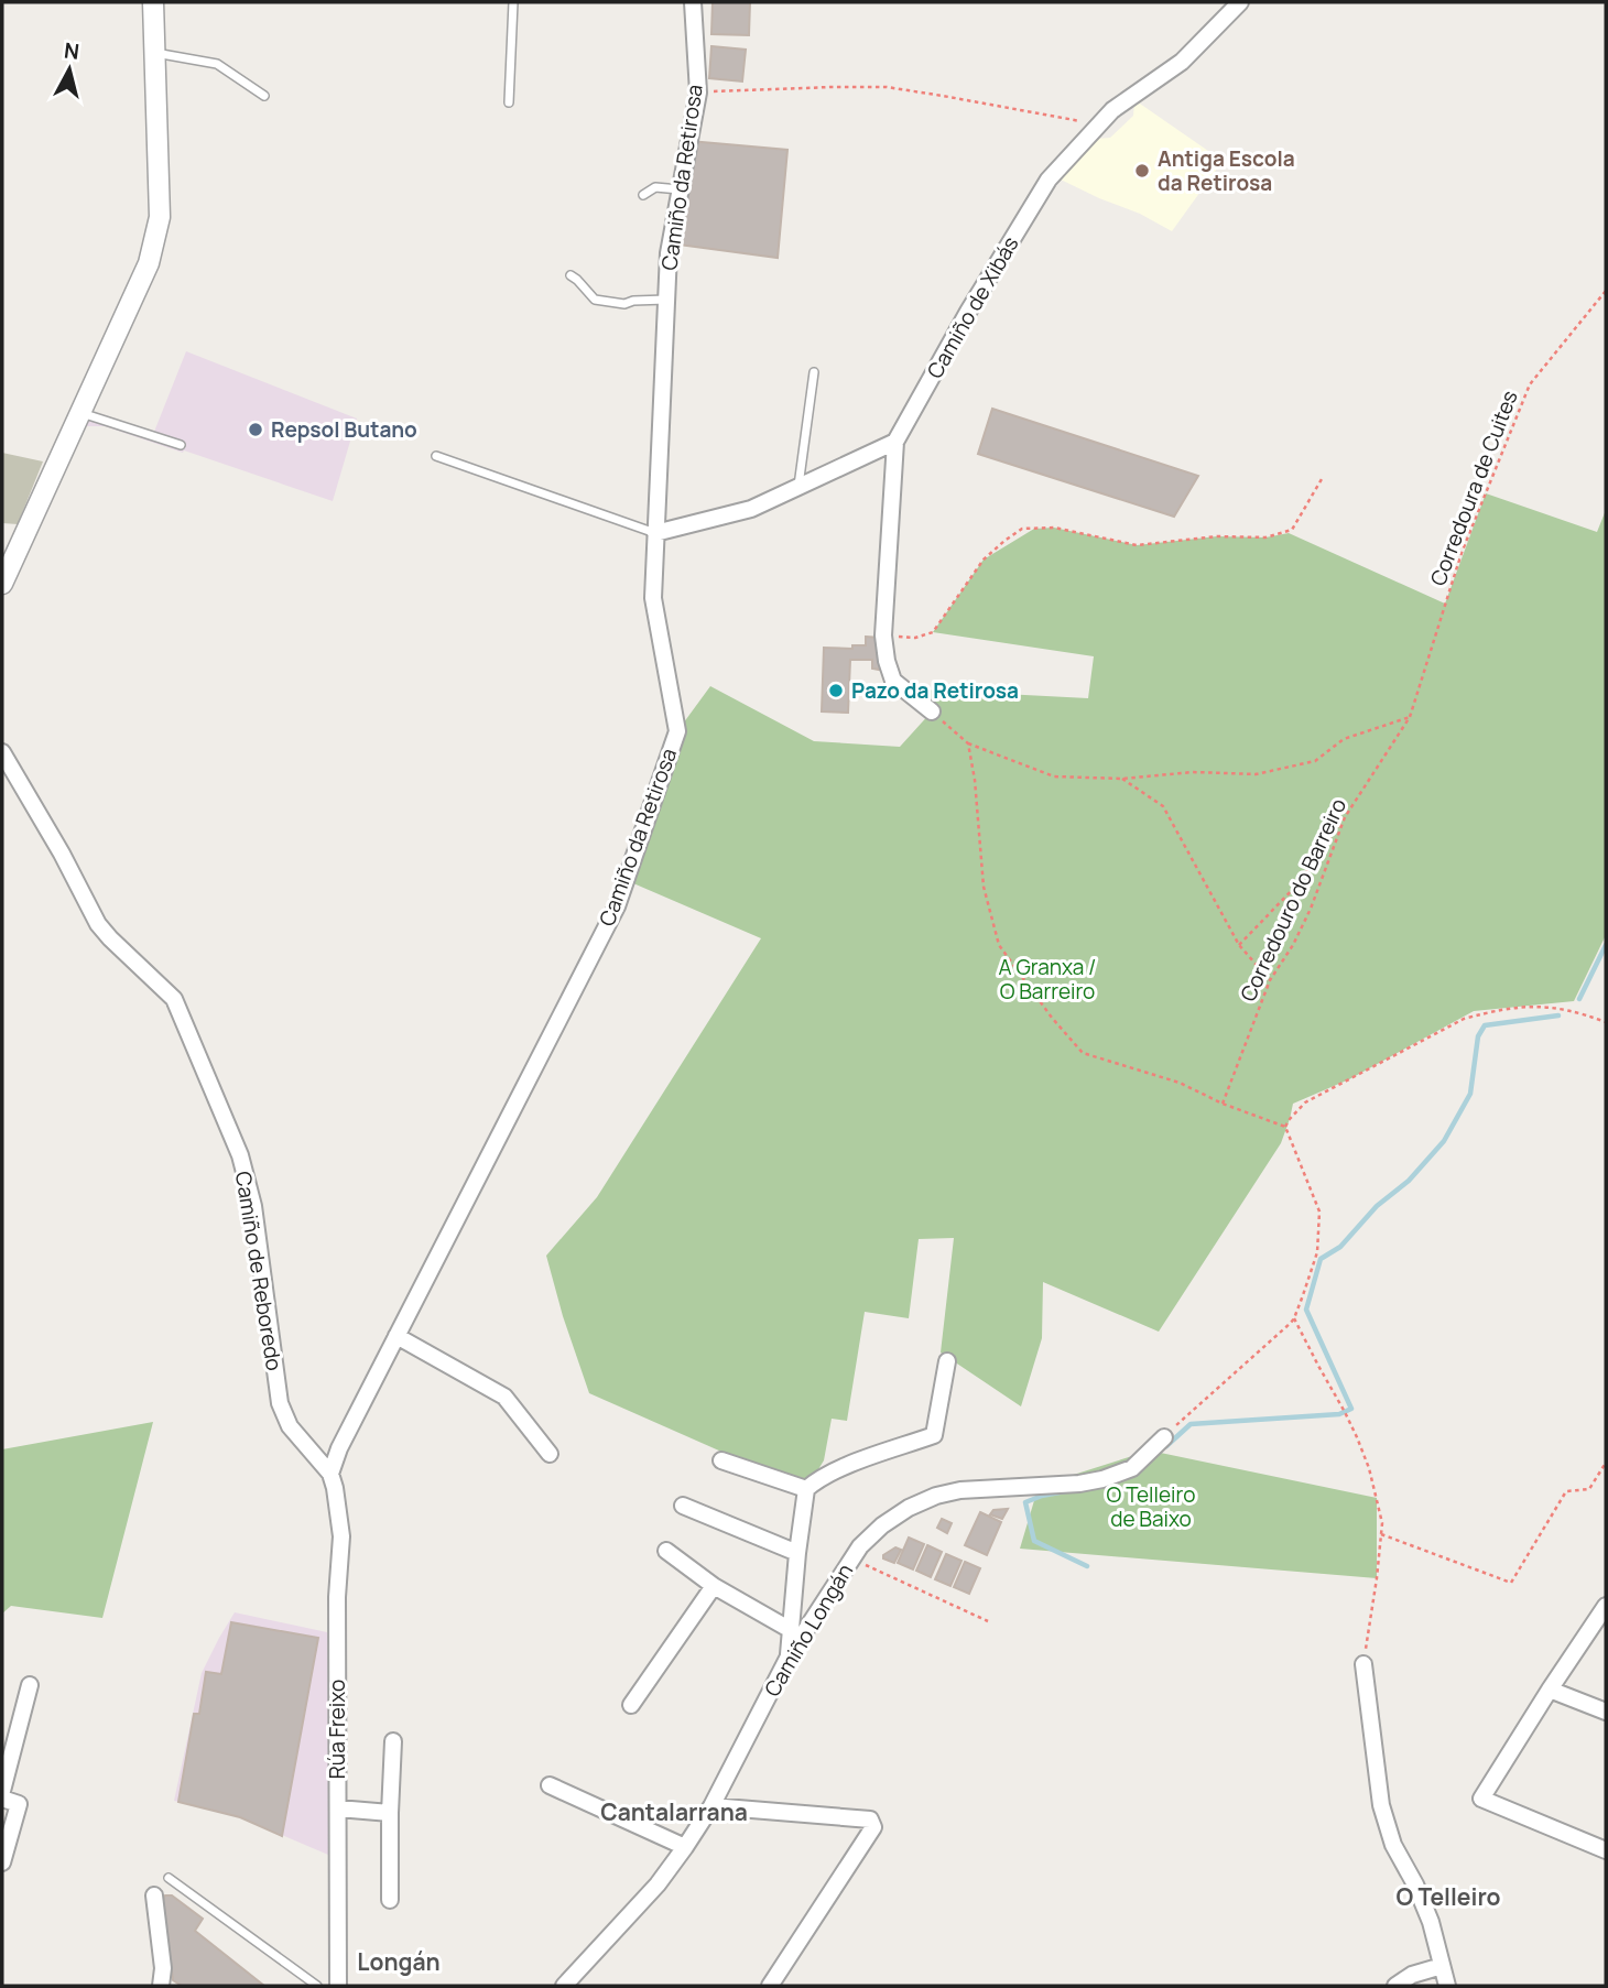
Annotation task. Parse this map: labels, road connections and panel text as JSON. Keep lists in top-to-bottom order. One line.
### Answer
{"streets":{"street":["Camiño da Retirosa","Camiño de Xibás","Camiño de Reboredo","Camiño Longán","Rúa Freixo"],"path":["Corredoura de Cuites","Corredouro do Barreiro"]},"crossings":[["Camiño da Retirosa","Camiño de Reboredo"],["Camiño da Retirosa","Rúa Freixo"],["Corredoura de Cuites","Corredouro do Barreiro"],["Camiño de Reboredo","Rúa Freixo"]],"districts":["Cantalarrana","O Telleiro","Longán"],"parks":["A Granxa / O Barreiro","O Telleiro de Baixo"],"places":["Antiga Escola da Retirosa","Repsol Butano","Pazo da Retirosa"],"north":"top"}
